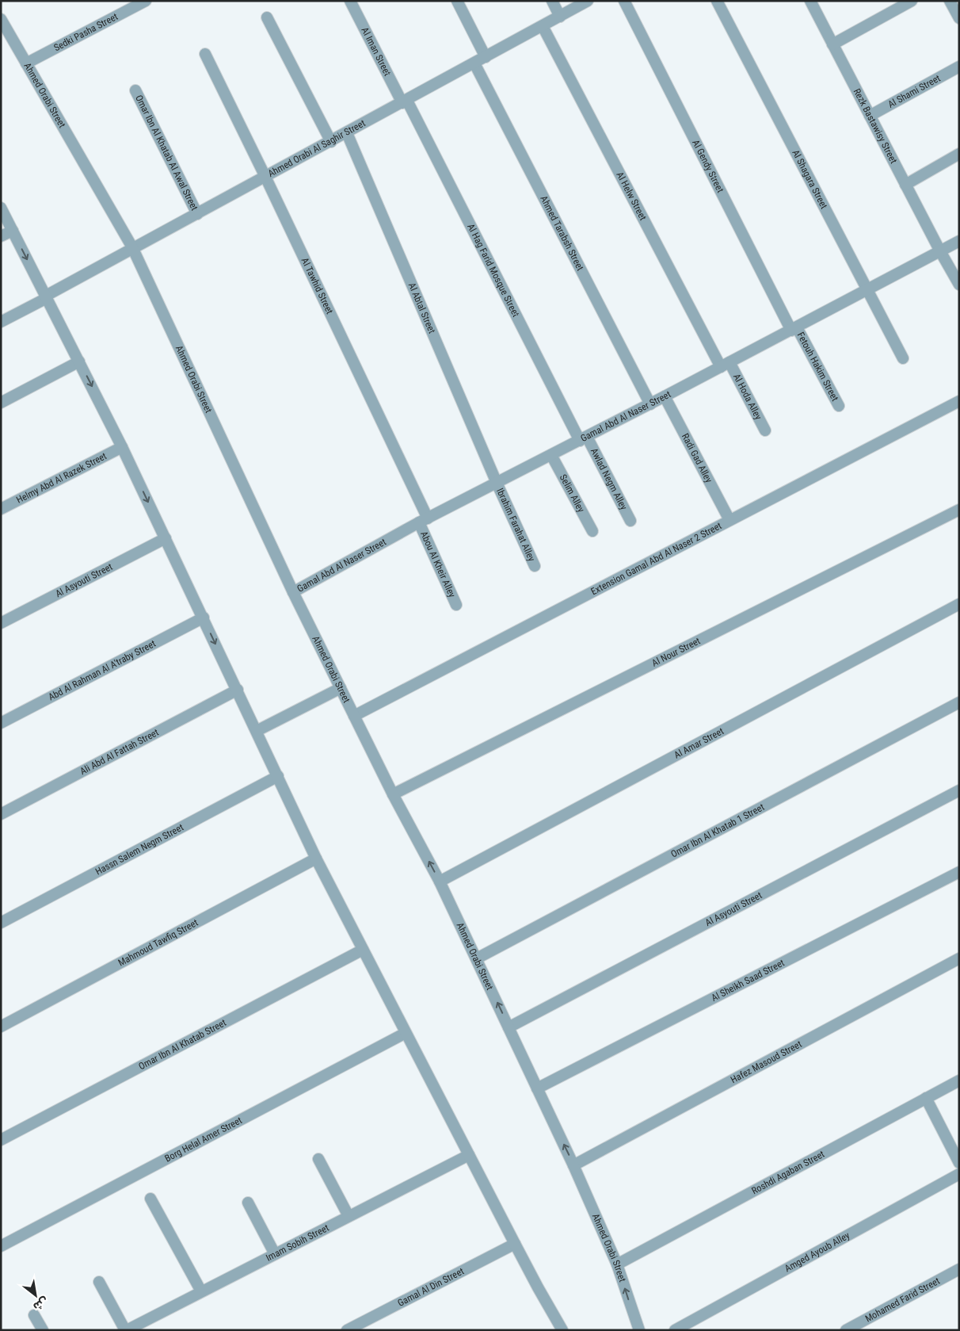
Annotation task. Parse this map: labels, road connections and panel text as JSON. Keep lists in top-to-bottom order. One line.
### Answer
{"streets":{"street":["Sedki Pasha Street","Al Iman Street","Al Shami Street","Ahmed Orabi Street","Rezk Bastawisy Street","Ahmed Orabi Al Saghir Street","Omar Ibn Al Khatab Al Awal Street","Al Gendy Street","Al Shagara Street","Al Helw Street","Ahmed Tarabsh Street","Al Hag Farid Mosque Street","Al Tawhid Street","Al Abtal Street","Fetouh Hakim Street","Al Hoda Alley","Gamal Abd Al Naser Street","Radi Gad Alley","Helmy Abd Al Razek Street","Awlad Negm Alley","Selim Alley","Ibrahim Farahat Alley","Extension Gamal Abd Al Naser 2 Street","Abou Al Kheir Alley","Al Asyouti Street","Al Nour Street","Abd Al Rahman Al A'traby Street","Al Amar Street","Ali Abd Al Fattah Street","Omar Ibn Al Khatab 1 Street","Hassn Salem Negm Street","Mahmoud Tawfiq Street","Al Sheikh Saad Street","Omar Ibn Al Khatab Street","Hafez Masoud Street","Borg Helal Amer Street","Roshdi Agaban Street","Imam Sobih Street","Amged Ayoub Alley","Gamal Al Din Street","Mohamed Farid Street"]},"crossings":[["Sedki Pasha Street","Ahmed Orabi Street"],["Al Iman Street","Ahmed Orabi Al Saghir Street"],["Al Iman Street","Al Hag Farid Mosque Street"],["Al Shami Street","Rezk Bastawisy Street"],["Ahmed Orabi Street","Ahmed Orabi Al Saghir Street"],["Ahmed Orabi Street","Gamal Abd Al Naser Street"],["Ahmed Orabi Street","Extension Gamal Abd Al Naser 2 Street"],["Ahmed Orabi Street","Al Asyouti Street"],["Ahmed Orabi Street","Al Nour Street"],["Ahmed Orabi Street","Al Amar Street"],["Ahmed Orabi Street","Omar Ibn Al Khatab 1 Street"],["Ahmed Orabi Street","Al Sheikh Saad Street"],["Ahmed Orabi Street","Hafez Masoud Street"],["Ahmed Orabi Street","Roshdi Agaban Street"],["Rezk Bastawisy Street","Gamal Abd Al Naser Street"],["Ahmed Orabi Al Saghir Street","Omar Ibn Al Khatab Al Awal Street"],["Ahmed Orabi Al Saghir Street","Al Helw Street"],["Ahmed Orabi Al Saghir Street","Ahmed Tarabsh Street"],["Ahmed Orabi Al Saghir Street","Al Hag Farid Mosque Street"],["Ahmed Orabi Al Saghir Street","Al Tawhid Street"],["Ahmed Orabi Al Saghir Street","Al Abtal Street"],["Al Gendy Street","Fetouh Hakim Street"],["Al Gendy Street","Gamal Abd Al Naser Street"],["Al Shagara Street","Gamal Abd Al Naser Street"],["Al Helw Street","Al Hoda Alley"],["Al Helw Street","Gamal Abd Al Naser Street"],["Ahmed Tarabsh Street","Gamal Abd Al Naser Street"],["Al Hag Farid Mosque Street","Gamal Abd Al Naser Street"],["Al Hag Farid Mosque Street","Awlad Negm Alley"],["Al Tawhid Street","Gamal Abd Al Naser Street"],["Al Tawhid Street","Abou Al Kheir Alley"],["Al Abtal Street","Gamal Abd Al Naser Street"],["Al Abtal Street","Ibrahim Farahat Alley"],["Fetouh Hakim Street","Gamal Abd Al Naser Street"],["Al Hoda Alley","Gamal Abd Al Naser Street"],["Gamal Abd Al Naser Street","Radi Gad Alley"],["Gamal Abd Al Naser Street","Awlad Negm Alley"],["Gamal Abd Al Naser Street","Selim Alley"],["Gamal Abd Al Naser Street","Ibrahim Farahat Alley"],["Gamal Abd Al Naser Street","Abou Al Kheir Alley"],["Radi Gad Alley","Extension Gamal Abd Al Naser 2 Street"]],"north":"bottom right"}
